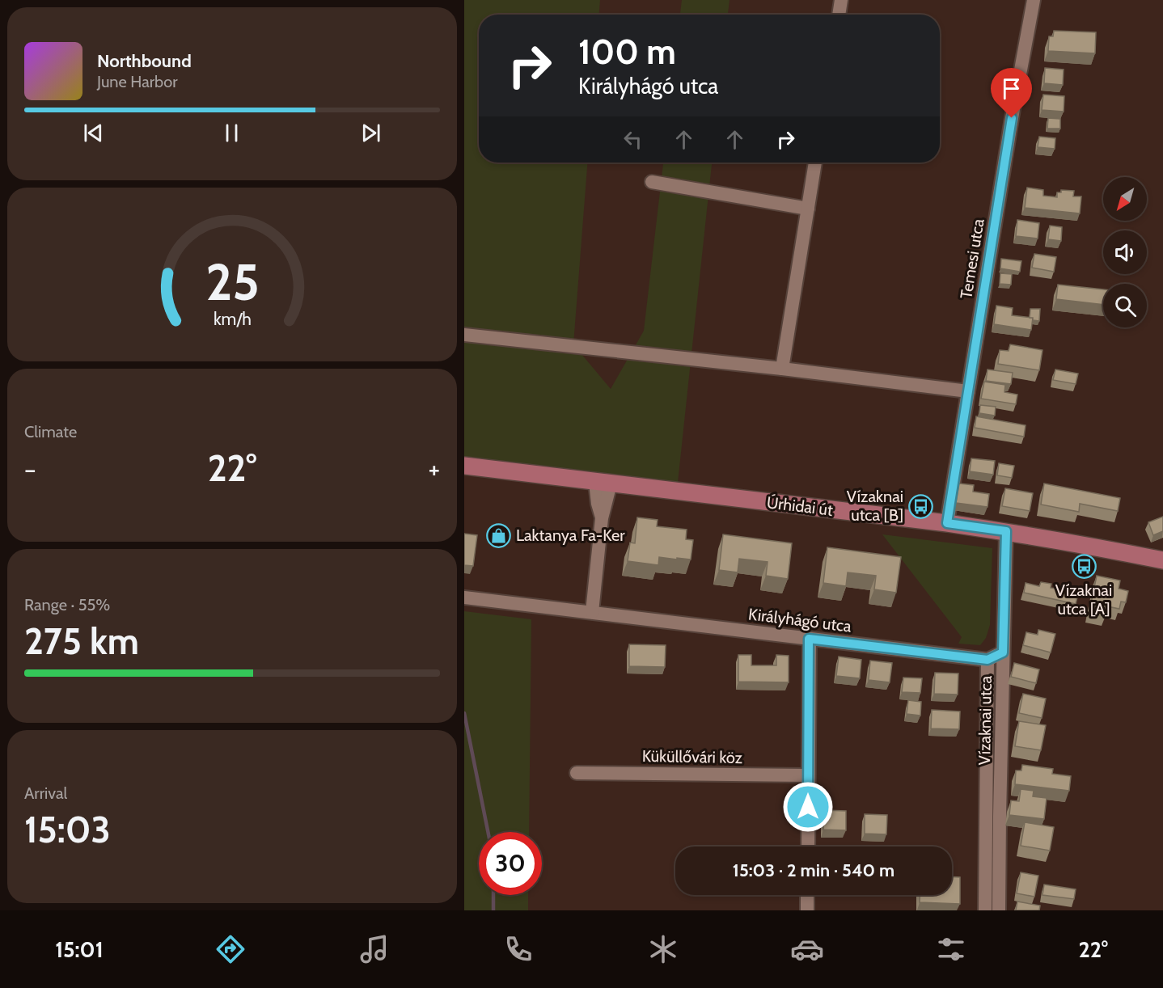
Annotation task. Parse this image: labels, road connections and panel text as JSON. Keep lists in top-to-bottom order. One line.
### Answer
{"streets":{"main road":["Úrhidai út"],"street":["Temesi utca","Királyhágó utca","Vízaknai utca","Küküllővári köz"]},"crossings":[["Temesi utca","Úrhidai út"],["Úrhidai út","Vízaknai utca"]],"places":{"bus stop":["Vízaknai utca [B]","Vízaknai utca [A]"],"shop":["Laktanya Fa-Ker"]},"north":"bottom left","page":{"turn":["100 m","Királyhágó utca"],"song":["Northbound","June Harbor"],"tile":["Climate",["Range · 55%","275 km"],["Arrival","15:03"]],"heat":["−","22°","+"],"limit":"30","trip":"15:03 · 2 min · 540 m","tabs":["15:01","22°"],"gauge":["25","km/h"]}}
